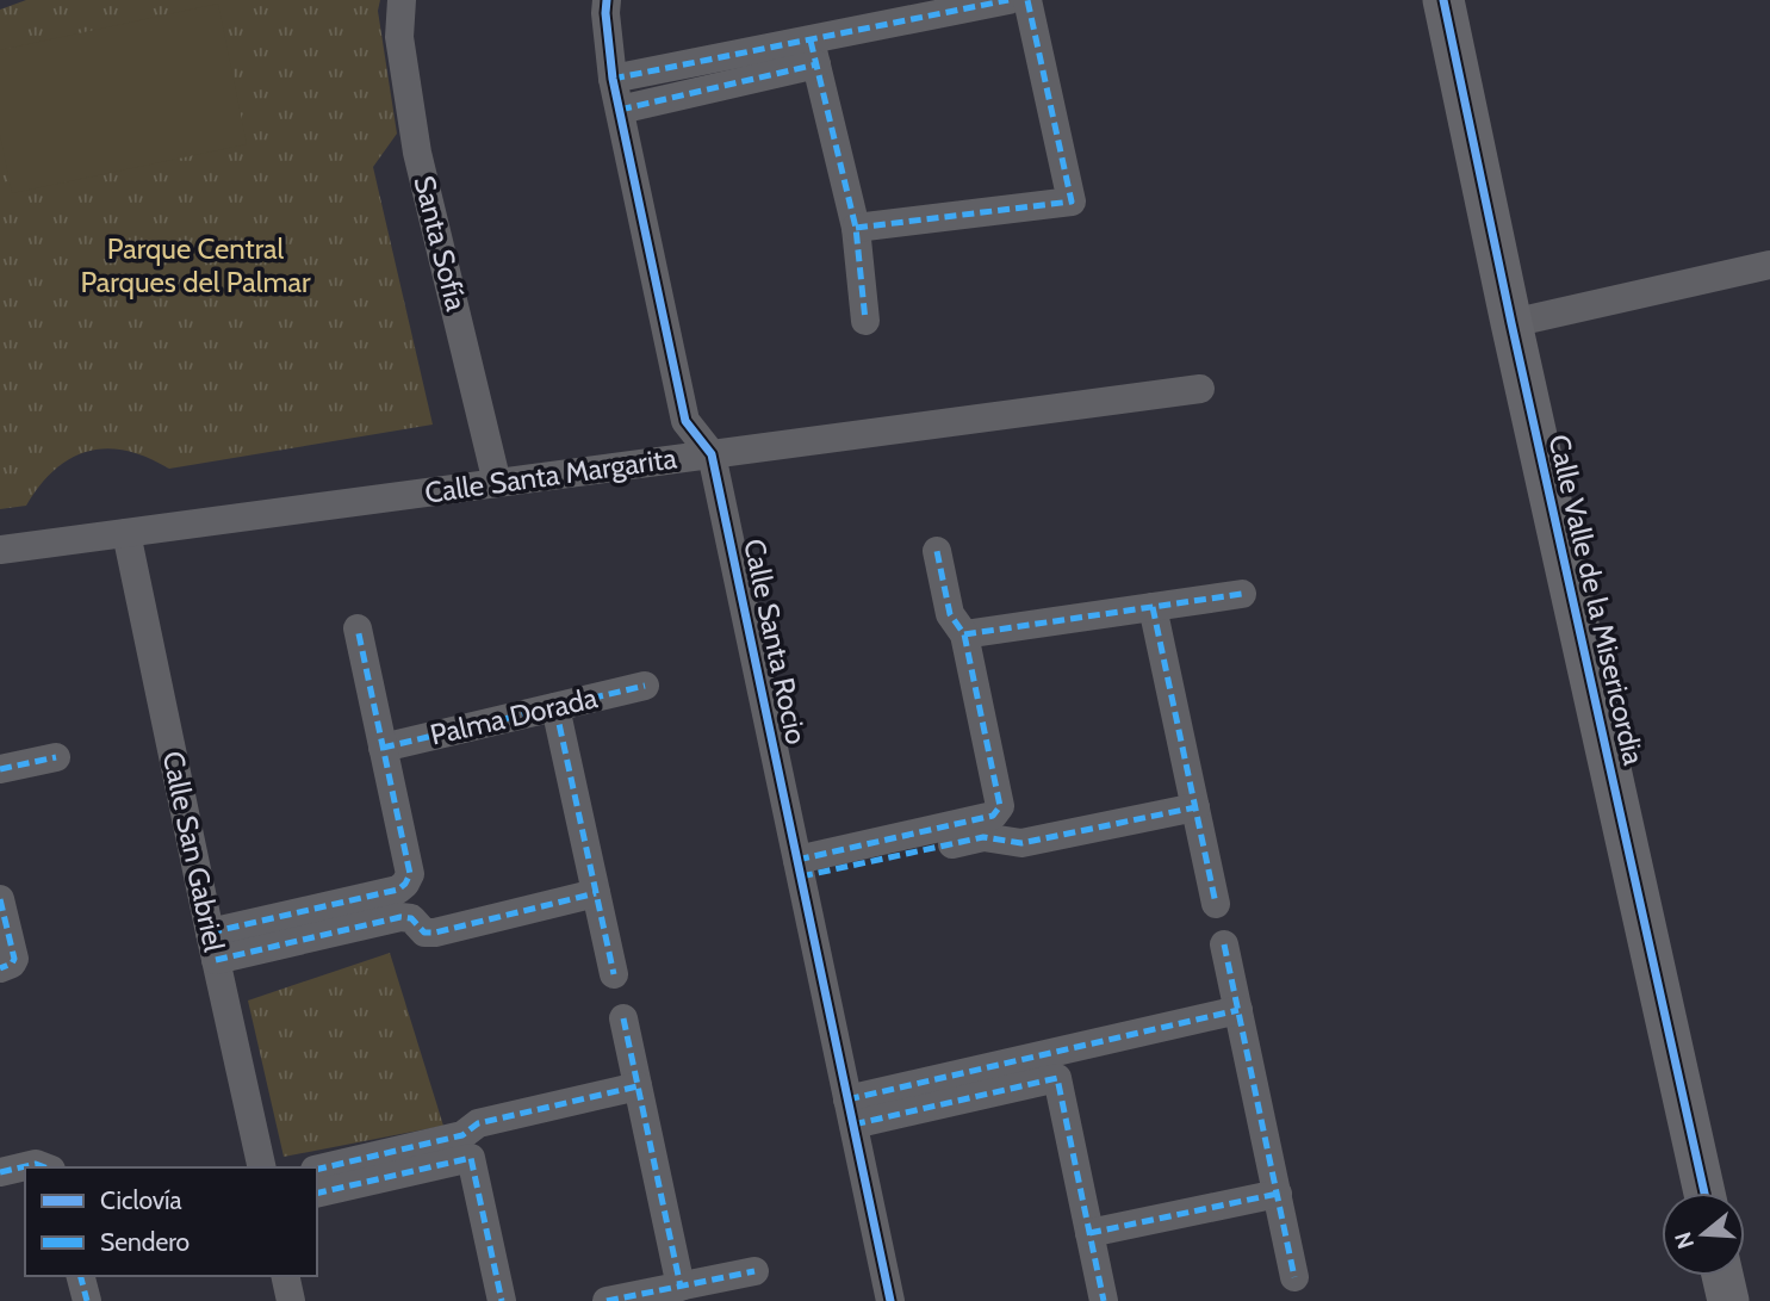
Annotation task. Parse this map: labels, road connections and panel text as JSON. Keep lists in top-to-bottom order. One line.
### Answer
{"streets":{"street":["Santa Sofía","Calle Santa Margarita","Calle Valle de la Misericordia","Calle Santa Rocio","Palma Dorada","Calle San Gabriel"]},"crossings":[["Santa Sofía","Calle Santa Margarita"],["Calle Santa Margarita","Calle Santa Rocio"],["Calle Santa Margarita","Calle San Gabriel"]],"parks":["Parque Central Parques del Palmar"],"legend":["Ciclovía","Sendero"],"north":"left"}
